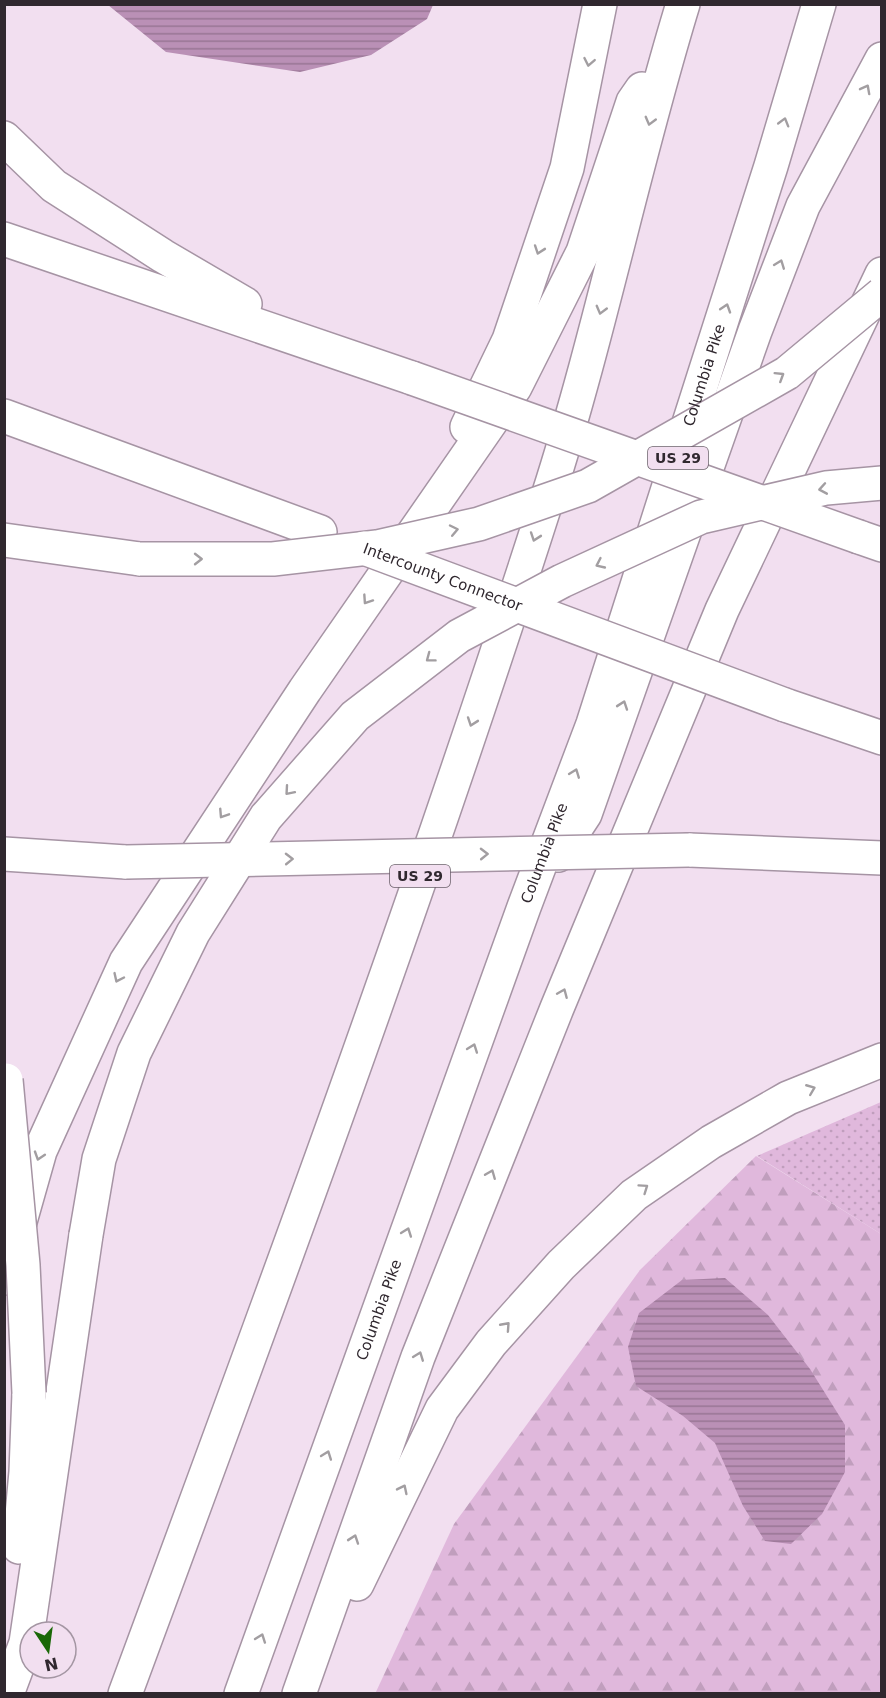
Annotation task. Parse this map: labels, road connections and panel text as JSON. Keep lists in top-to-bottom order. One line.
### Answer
{"streets":{"highway":["Columbia Pike","US 29","Intercounty Connector"]},"north":"bottom"}
